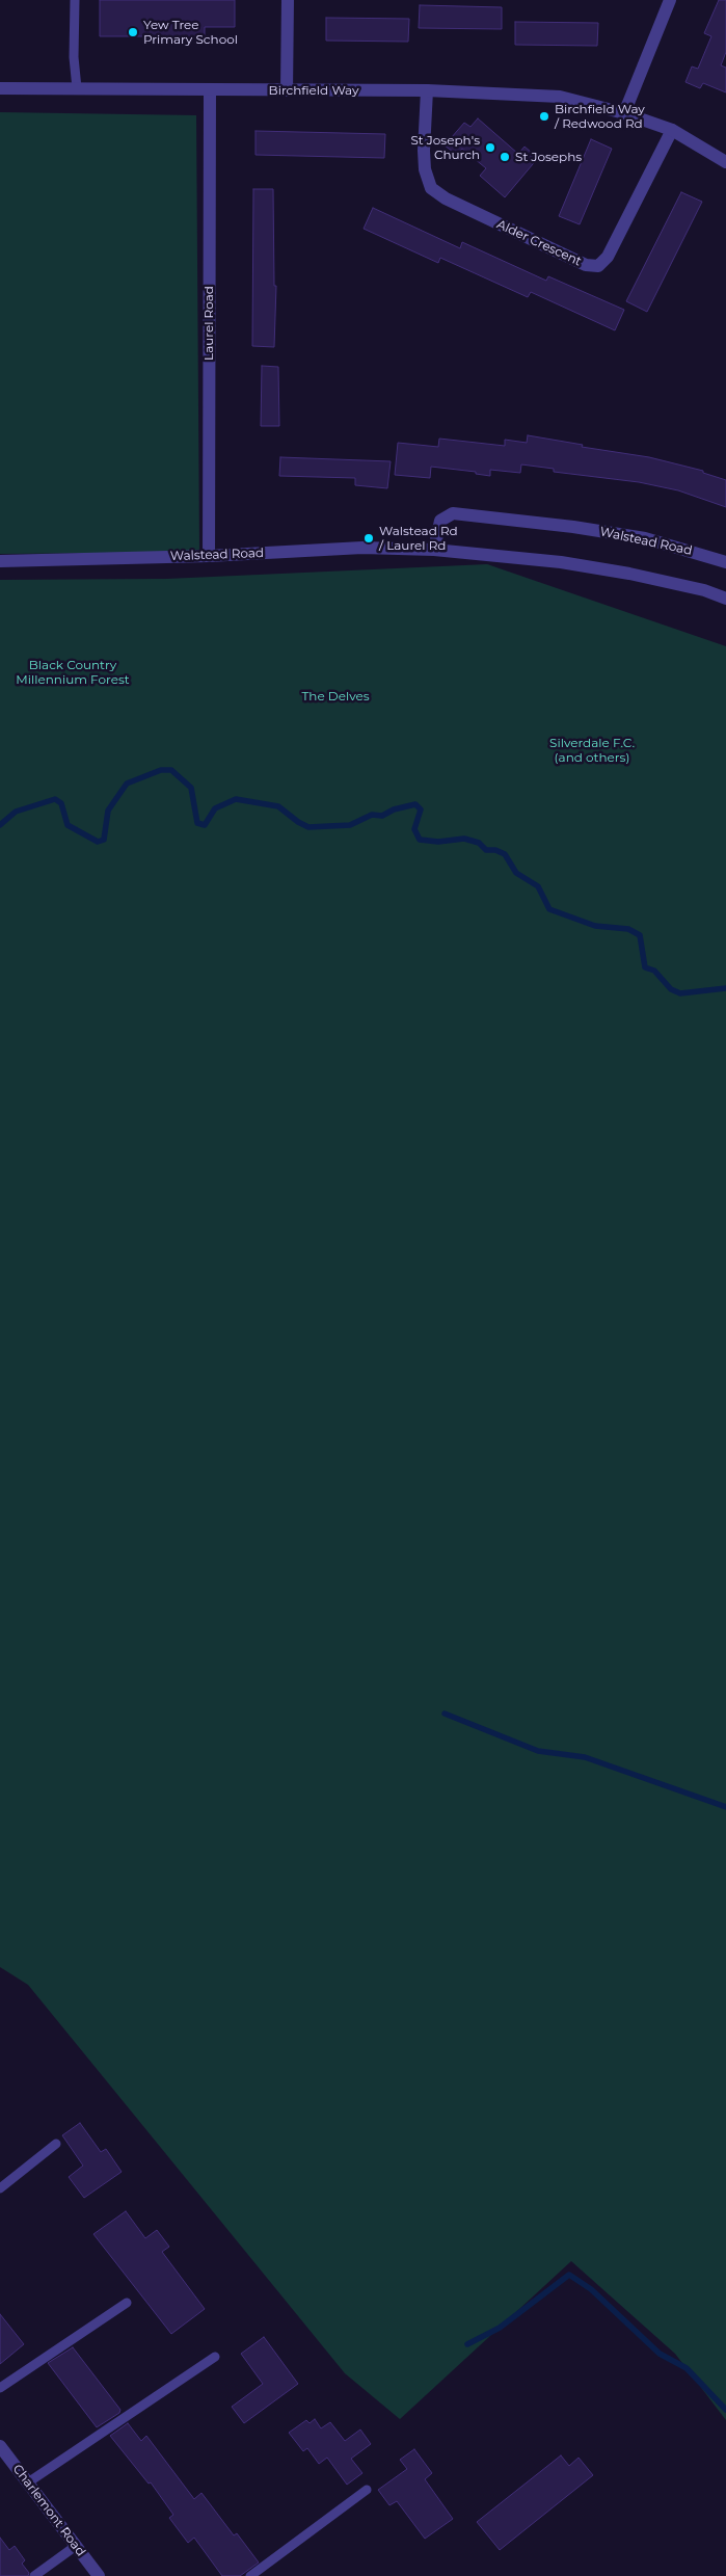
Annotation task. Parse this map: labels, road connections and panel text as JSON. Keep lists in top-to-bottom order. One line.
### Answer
{"streets":{"street":["Birchfield Way","Alder Crescent","Laurel Road","Walstead Road","Charlemont Road"]},"crossings":[["Birchfield Way","Alder Crescent"],["Birchfield Way","Laurel Road"],["Laurel Road","Walstead Road"]],"parks":["Black Country Millennium Forest","The Delves","Silverdale F.C. (and others)"],"places":["Yew Tree Primary School","Birchfield Way / Redwood Rd","St Joseph's Church","St Josephs","Walstead Rd / Laurel Rd"]}
